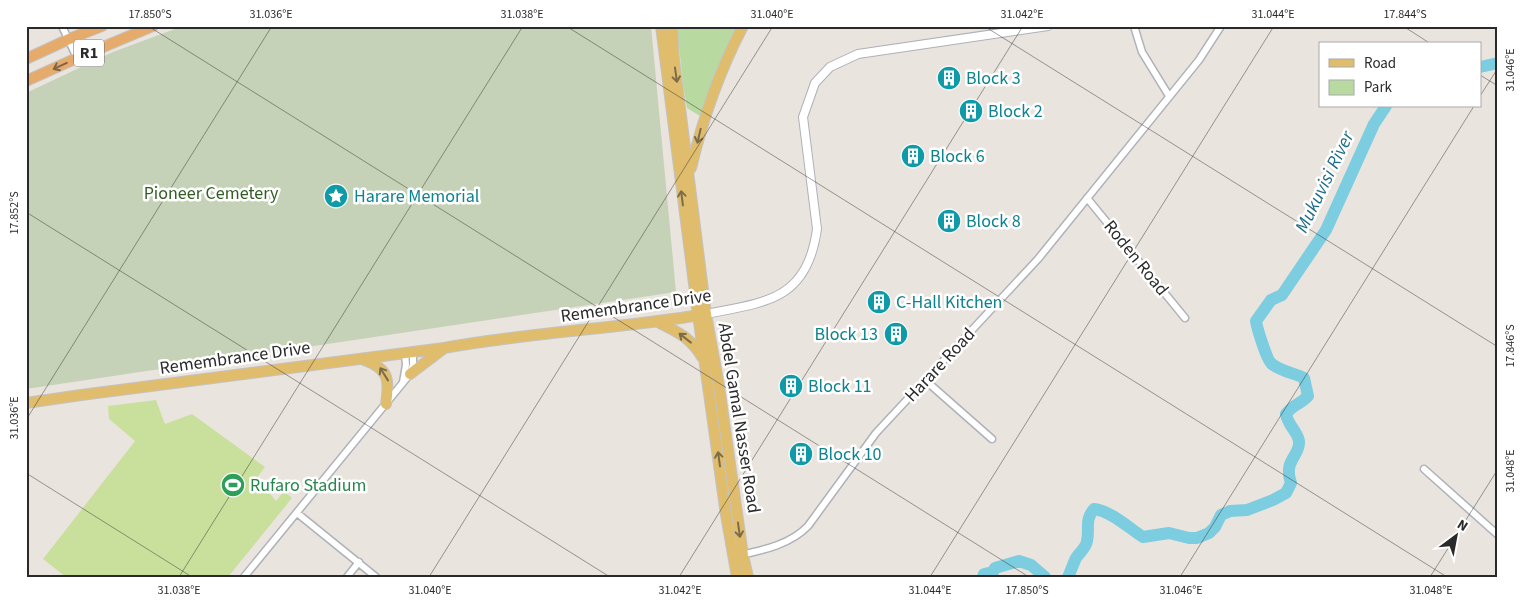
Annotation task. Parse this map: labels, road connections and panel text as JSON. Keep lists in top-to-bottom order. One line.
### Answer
{"streets":{"highway":["R1"],"main road":["Remembrance Drive","Abdel Gamal Nasser Road"],"street":["Roden Road","Harare Road"]},"crossings":[["Roden Road","Harare Road"],["Remembrance Drive","Abdel Gamal Nasser Road"],["Harare Road","Abdel Gamal Nasser Road"]],"water":["Mukuvisi River"],"parks":["Pioneer Cemetery"],"places":{"building":["Block 3","Block 2","Block 6","Block 8","C-Hall Kitchen","Block 13","Block 11","Block 10"],"place":["Harare Memorial"],"sports":["Rufaro Stadium"]},"legend":["Road","Park"],"north":"top right","coordinates":["17.850°S","31.036°E","31.038°E","31.040°E","31.042°E","31.044°E","17.844°S","31.046°E","17.852°S","17.846°S","31.048°E"]}
